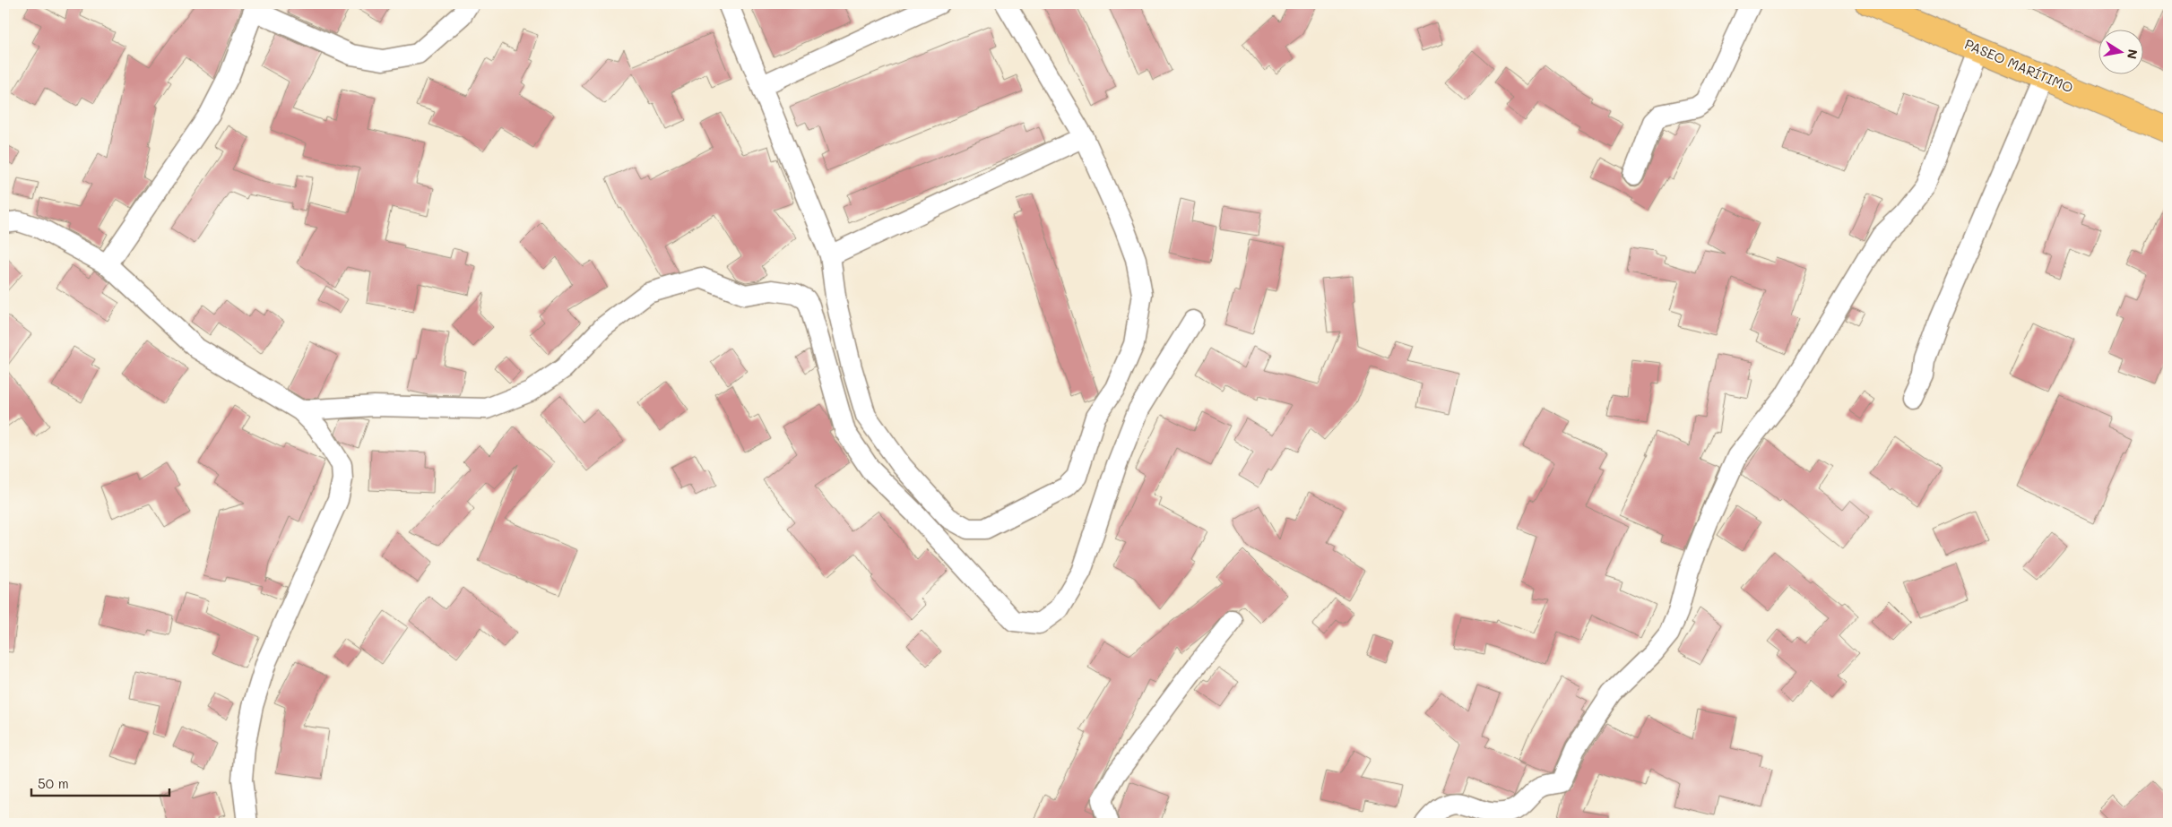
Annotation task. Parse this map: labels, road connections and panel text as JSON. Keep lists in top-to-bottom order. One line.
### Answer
{"streets":{"main road":["PASEO MARÍTIMO"]},"scale_bar":"50 m","north":"right"}
